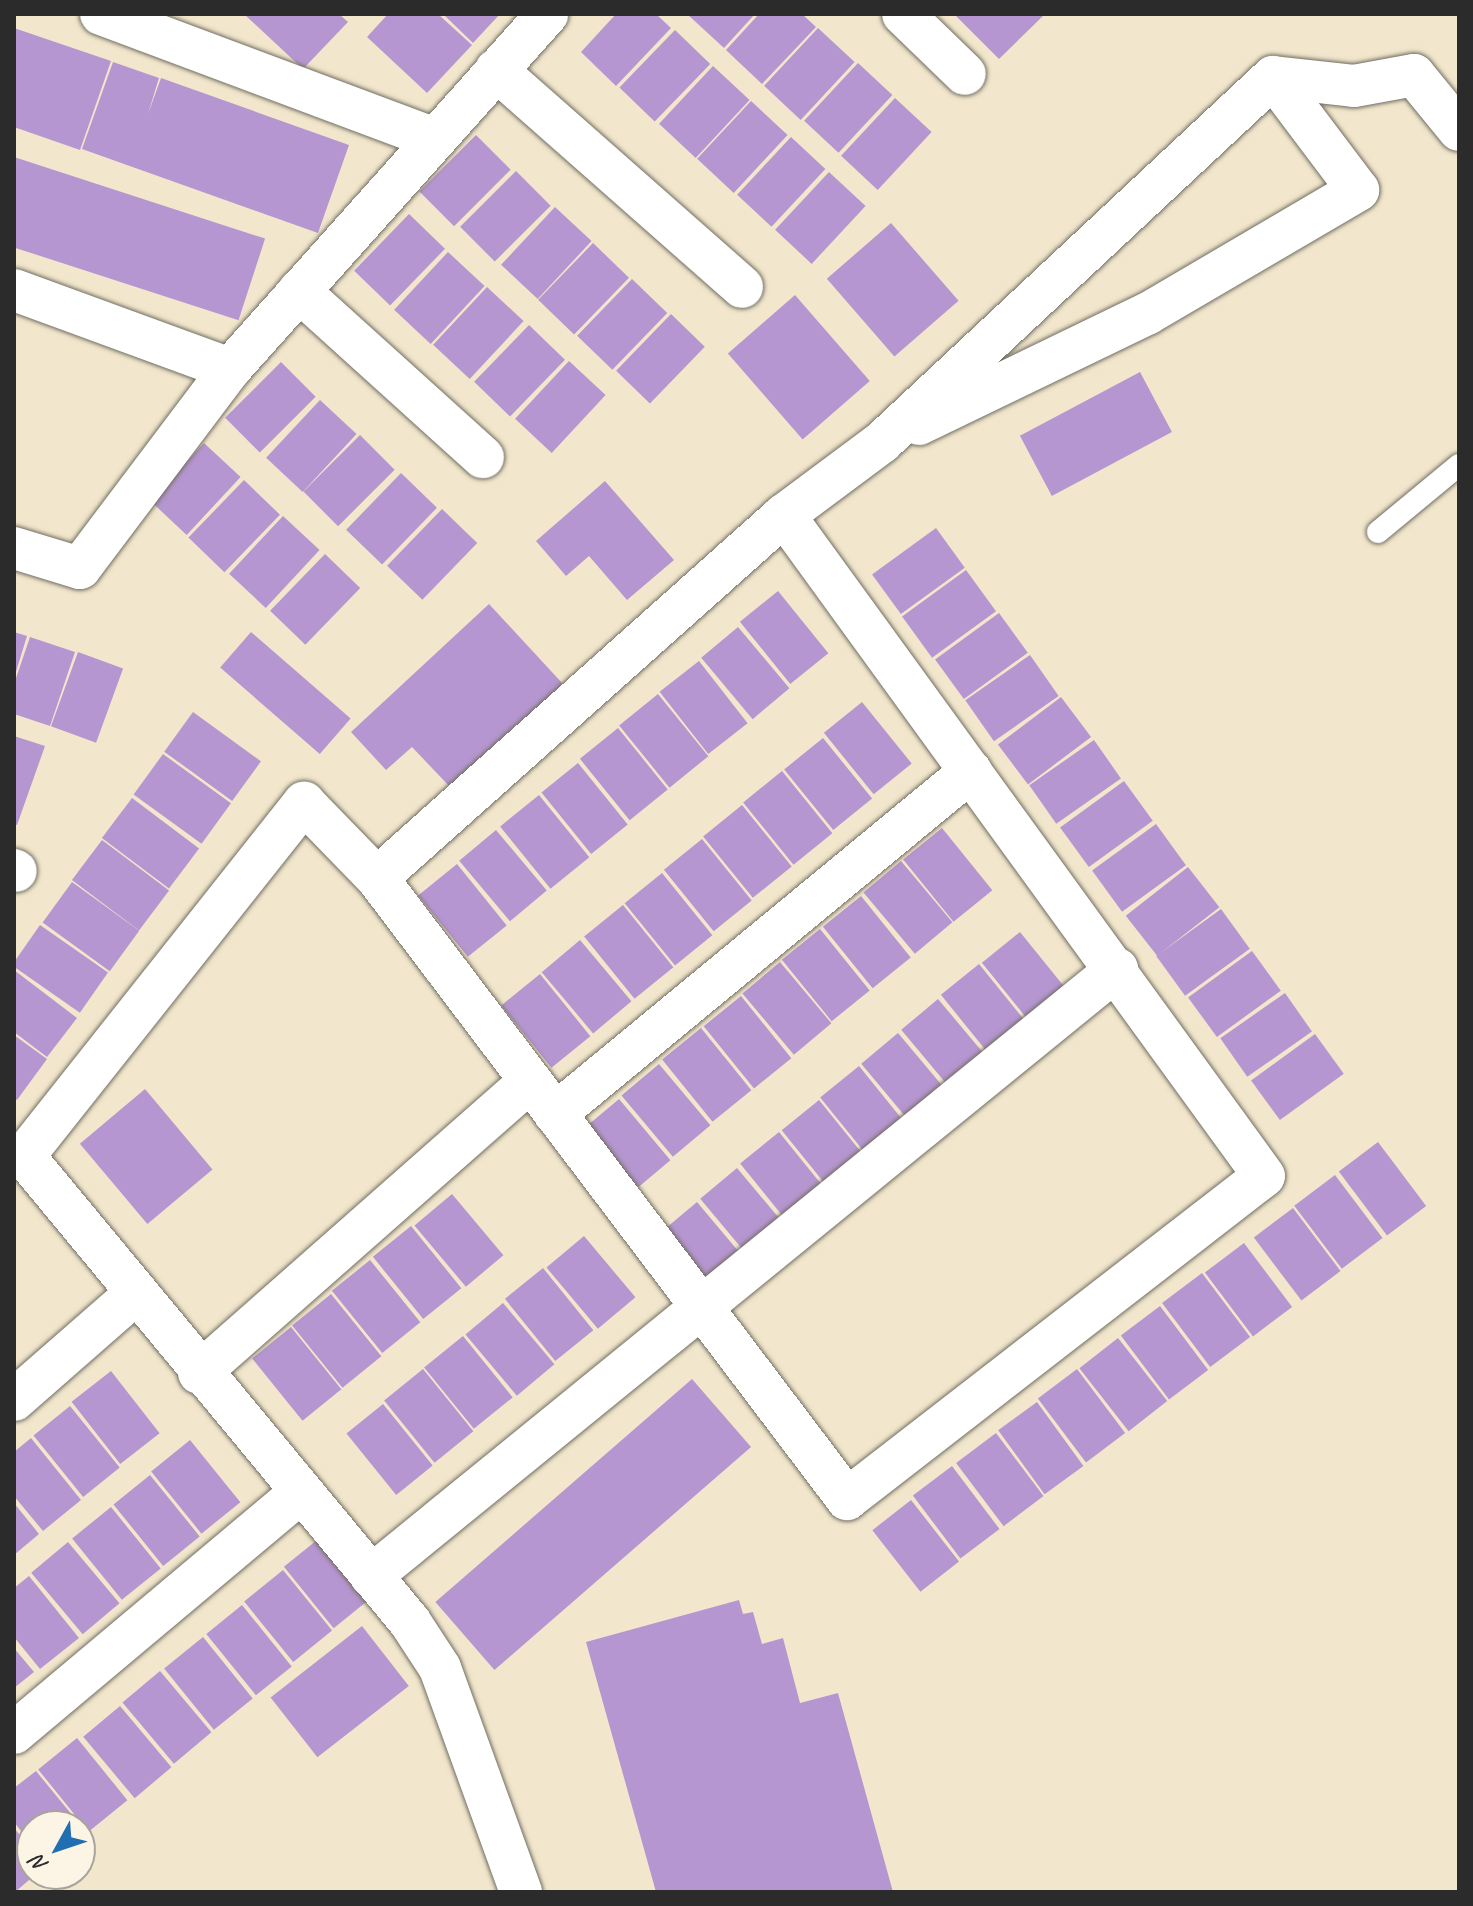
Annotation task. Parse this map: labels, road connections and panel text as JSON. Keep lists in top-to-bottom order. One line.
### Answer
{"north":"bottom left"}
